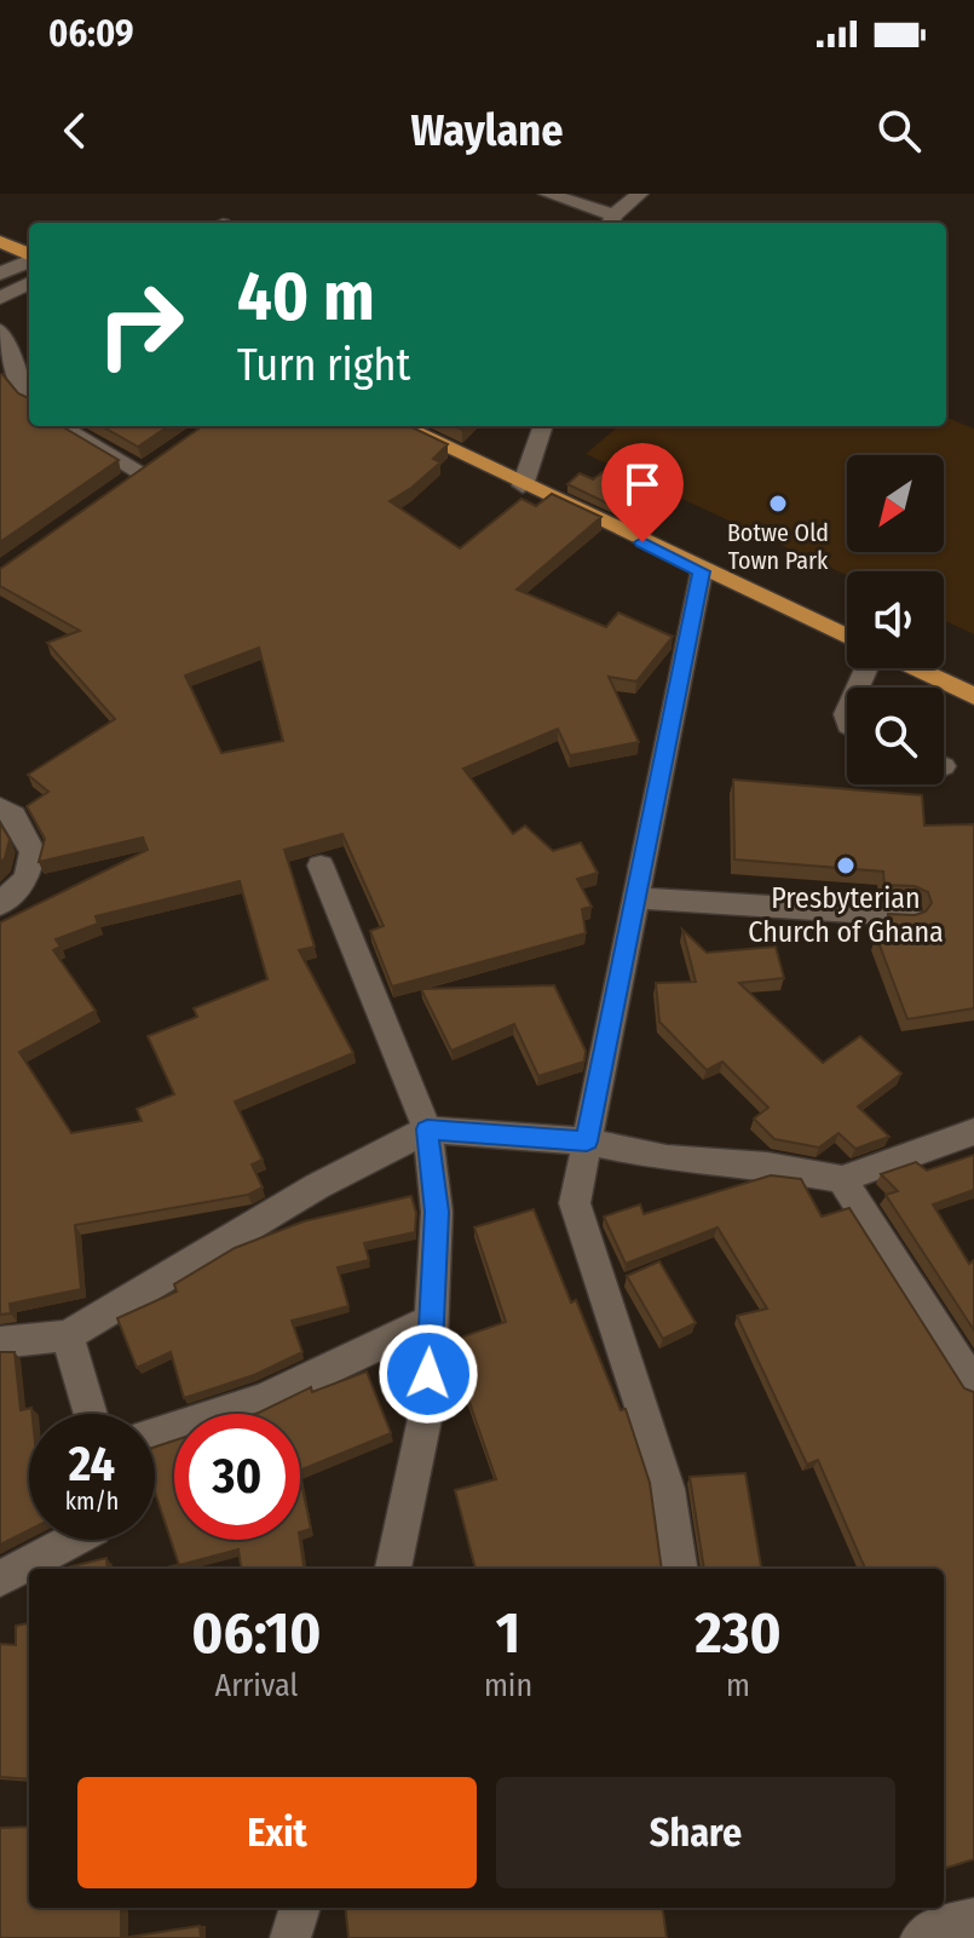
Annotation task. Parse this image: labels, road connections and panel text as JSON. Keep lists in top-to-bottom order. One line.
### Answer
{"places":["Botwe Old Town Park","Presbyterian Church of Ghana"],"north":"bottom left","page":{"status":"06:09","header":"Waylane","turn":["40 m","Turn right"],"speed":"24 km/h","limit":"30","eta":["06:10","Arrival","1","min","230","m"],"buttons":["Exit","Share"]}}
